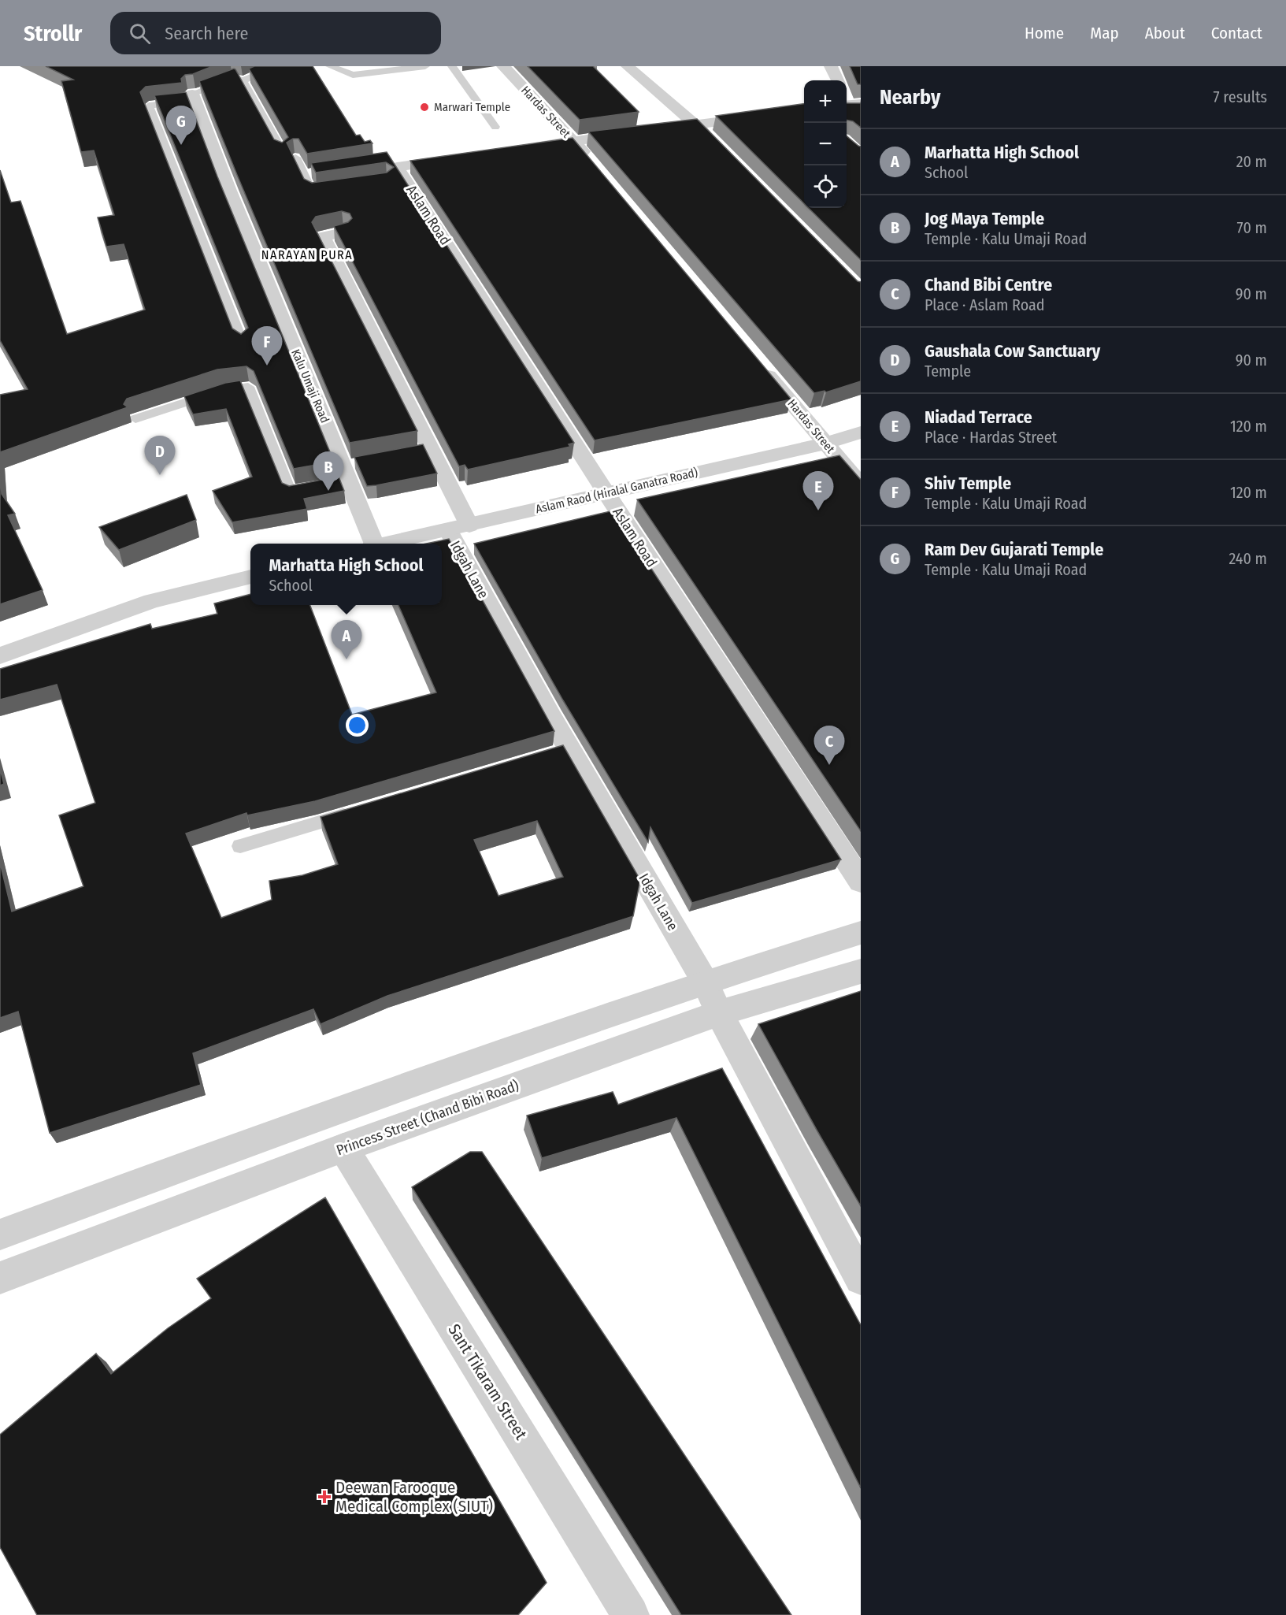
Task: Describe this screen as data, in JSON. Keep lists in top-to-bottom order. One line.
{"streets":{"street":["Hardas Street","Aslam Road","Kalu Umaji Road","Aslam Raod (Hiralal Ganatra Road)","Idgah Lane","Princess Street (Chand Bibi Road)","Sant Tikaram Street"]},"crossings":[["Hardas Street","Aslam Raod (Hiralal Ganatra Road)"],["Aslam Road","Aslam Raod (Hiralal Ganatra Road)"],["Aslam Raod (Hiralal Ganatra Road)","Idgah Lane"],["Idgah Lane","Princess Street (Chand Bibi Road)"],["Princess Street (Chand Bibi Road)","Sant Tikaram Street"]],"districts":["NARAYAN PURA"],"places":{"other":["Marwari Temple"],"health":["Deewan Farooque Medical Complex (SIUT)"]},"page":{"header":"Strollr","search":"Search here","nav":["Home","Map","About","Contact"],"heading":["Nearby","7 results"],"map_buttons":["+","−"],"pins":["G","F","D","B","E","A","C"],"list":[{"mark":"A","name":"Marhatta High School","note":"School","value":"20 m"},{"mark":"B","name":"Jog Maya Temple","note":"Temple · Kalu Umaji Road","value":"70 m"},{"mark":"C","name":"Chand Bibi Centre","note":"Place · Aslam Road","value":"90 m"},{"mark":"D","name":"Gaushala Cow Sanctuary","note":"Temple","value":"90 m"},{"mark":"E","name":"Niadad Terrace","note":"Place · Hardas Street","value":"120 m"},{"mark":"F","name":"Shiv Temple","note":"Temple · Kalu Umaji Road","value":"120 m"},{"mark":"G","name":"Ram Dev Gujarati Temple","note":"Temple · Kalu Umaji Road","value":"240 m"}],"popup":["Marhatta High School","School"]}}
